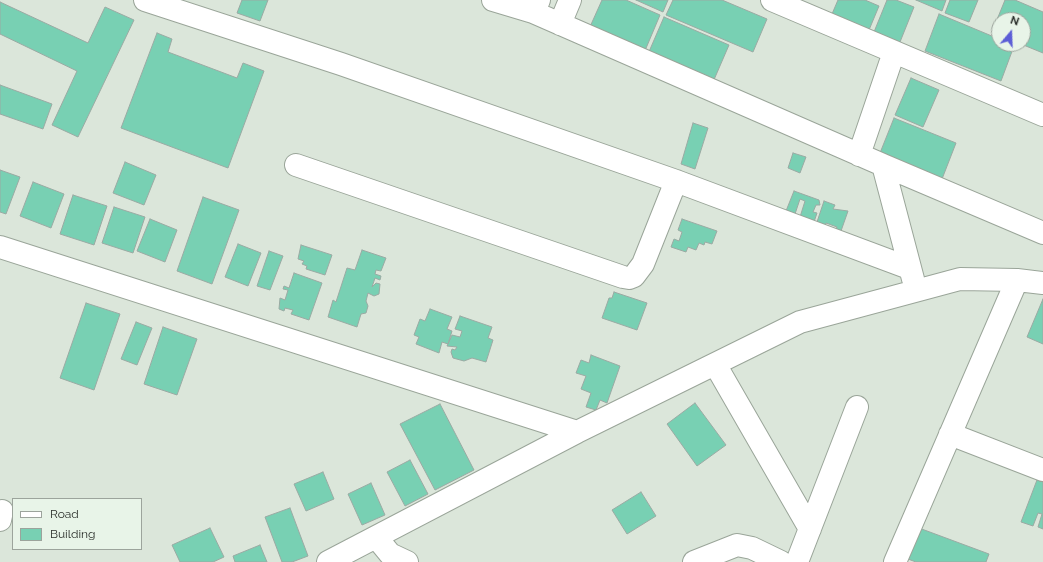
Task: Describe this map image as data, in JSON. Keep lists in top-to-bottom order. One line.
{"legend":["Road","Building"],"north":"top"}
